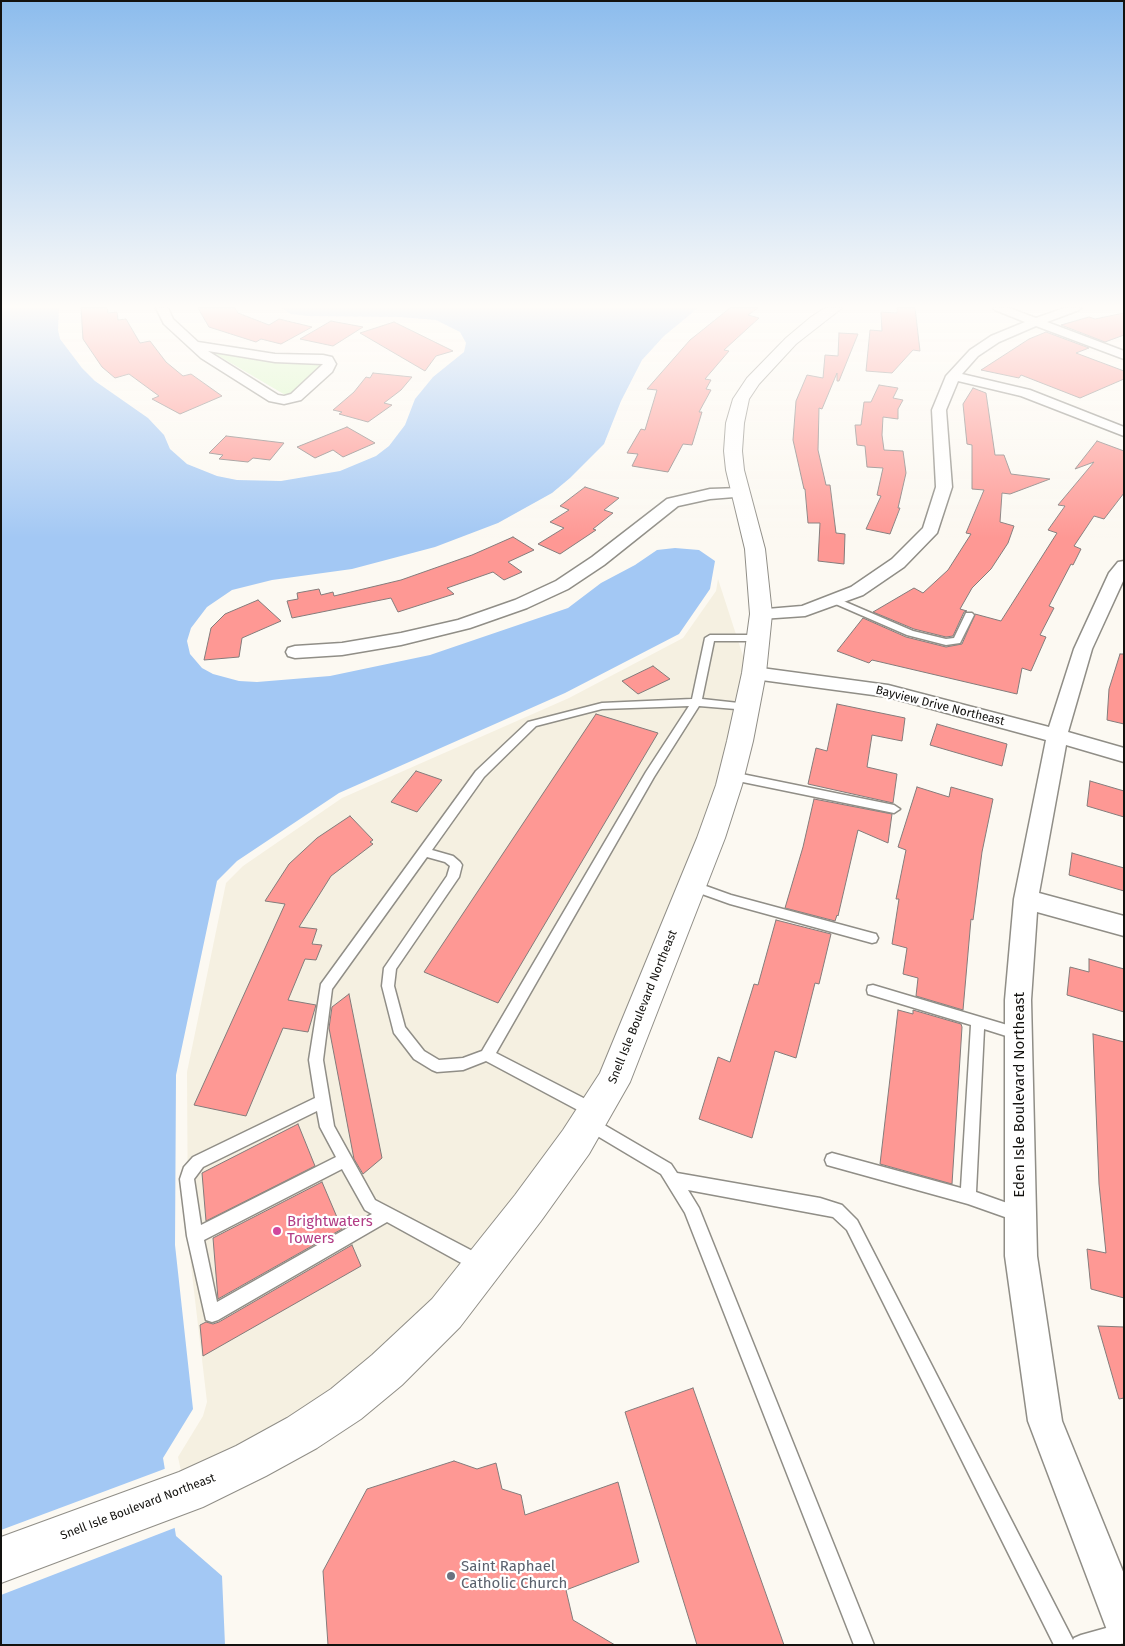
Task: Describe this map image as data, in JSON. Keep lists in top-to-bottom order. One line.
{"streets":{"street":["Bayview Drive Northeast","Snell Isle Boulevard Northeast","Eden Isle Boulevard Northeast"]},"crossings":[["Bayview Drive Northeast","Snell Isle Boulevard Northeast"],["Bayview Drive Northeast","Eden Isle Boulevard Northeast"]],"places":["Brightwaters Towers","Saint Raphael Catholic Church"]}
